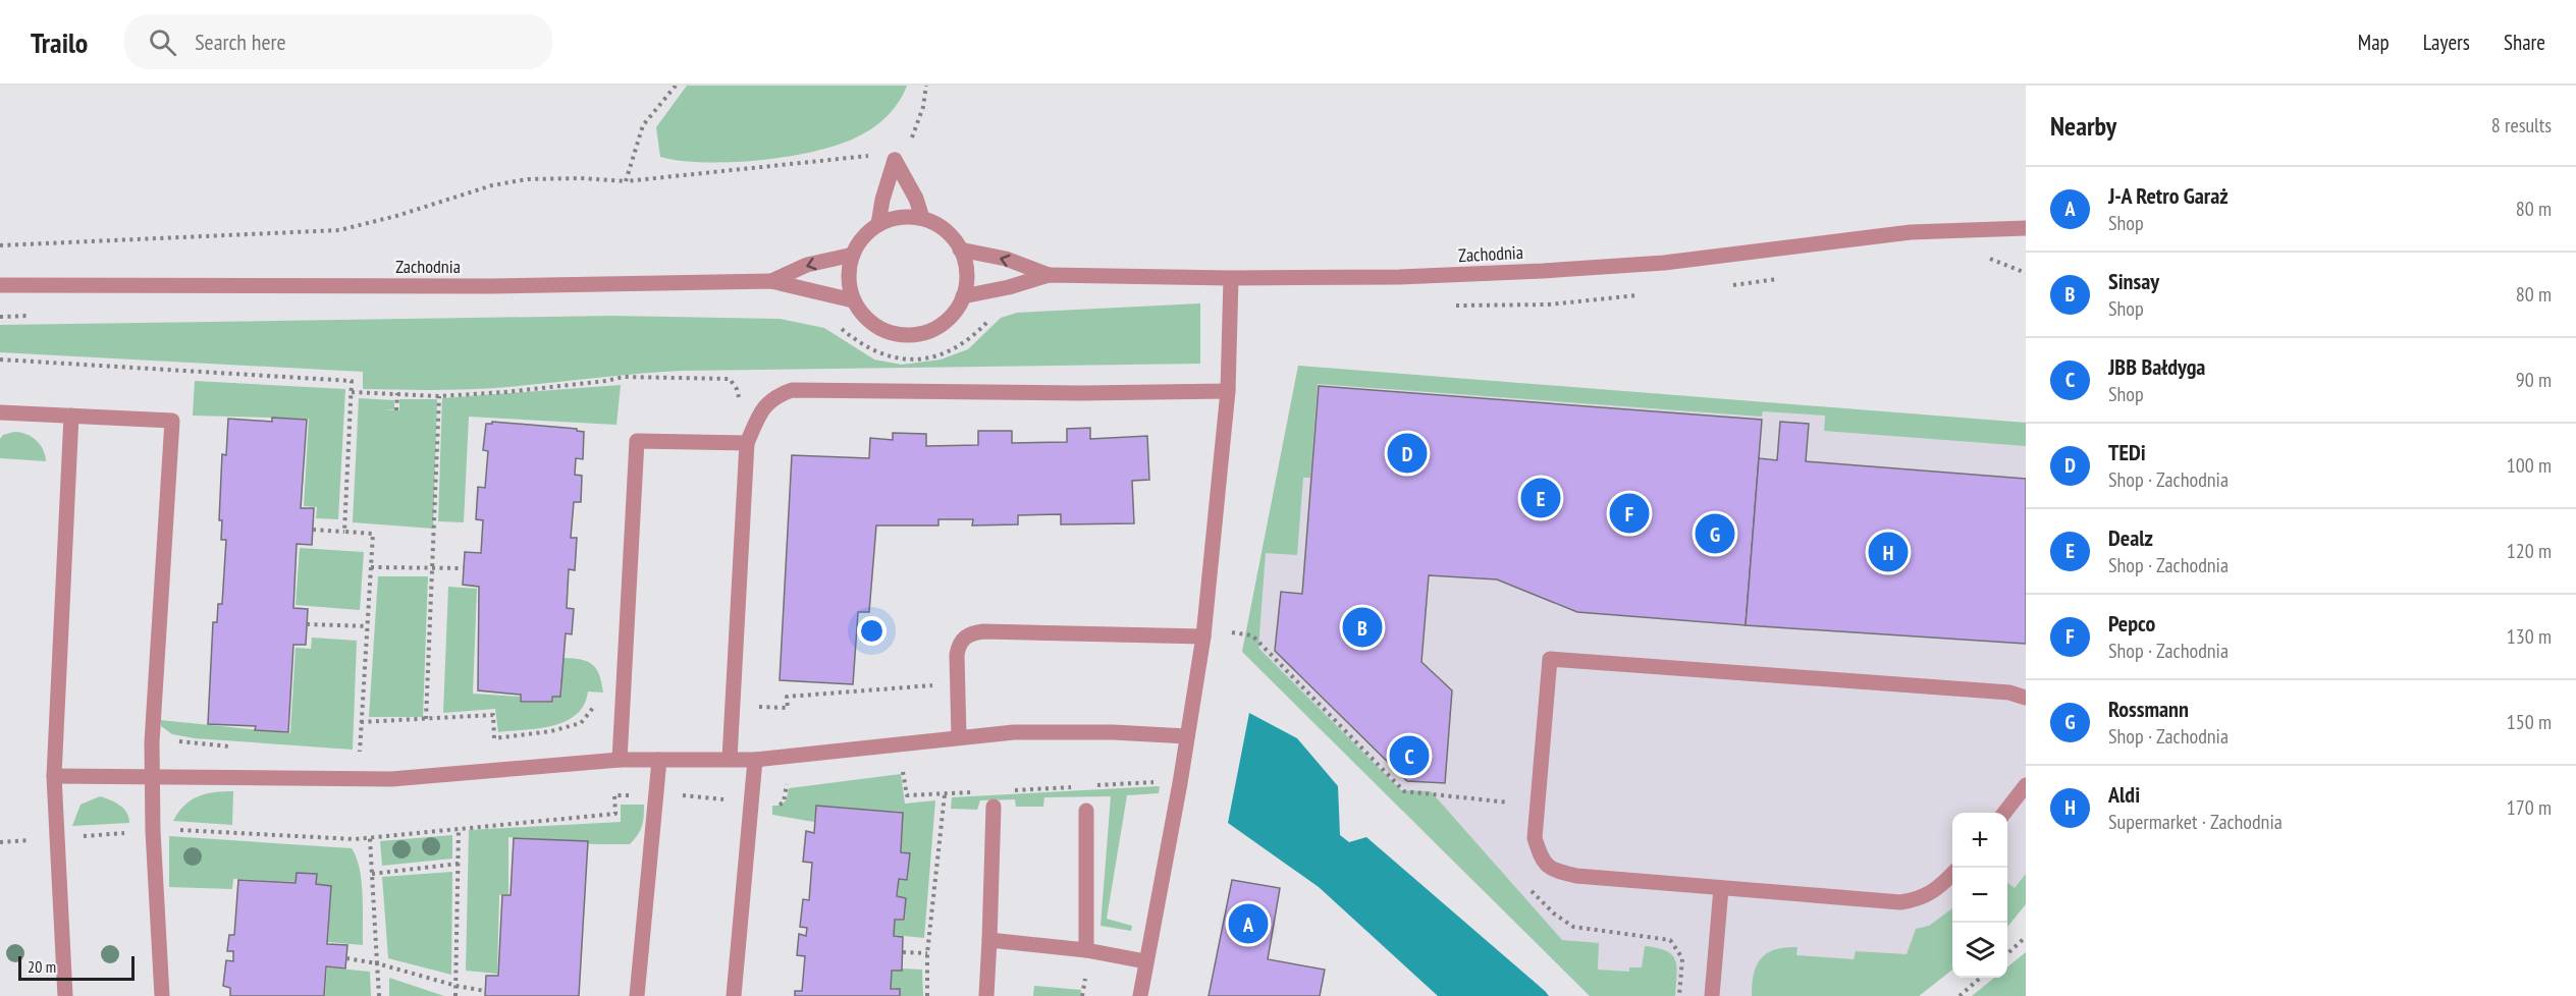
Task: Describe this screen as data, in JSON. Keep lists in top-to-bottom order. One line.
{"streets":{"street":["Zachodnia"]},"scale_bar":"20 m","page":{"header":"Trailo","search":"Search here","nav":["Map","Layers","Share"],"heading":["Nearby","8 results"],"list":[{"mark":"A","name":"J-A Retro Garaż","note":"Shop","value":"80 m"},{"mark":"B","name":"Sinsay","note":"Shop","value":"80 m"},{"mark":"C","name":"JBB Bałdyga","note":"Shop","value":"90 m"},{"mark":"D","name":"TEDi","note":"Shop · Zachodnia","value":"100 m"},{"mark":"E","name":"Dealz","note":"Shop · Zachodnia","value":"120 m"},{"mark":"F","name":"Pepco","note":"Shop · Zachodnia","value":"130 m"},{"mark":"G","name":"Rossmann","note":"Shop · Zachodnia","value":"150 m"},{"mark":"H","name":"Aldi","note":"Supermarket · Zachodnia","value":"170 m"}],"pins":["D","E","F","G","H","B","C","A"],"map_buttons":["+","−"],"scale":"20 m"}}
